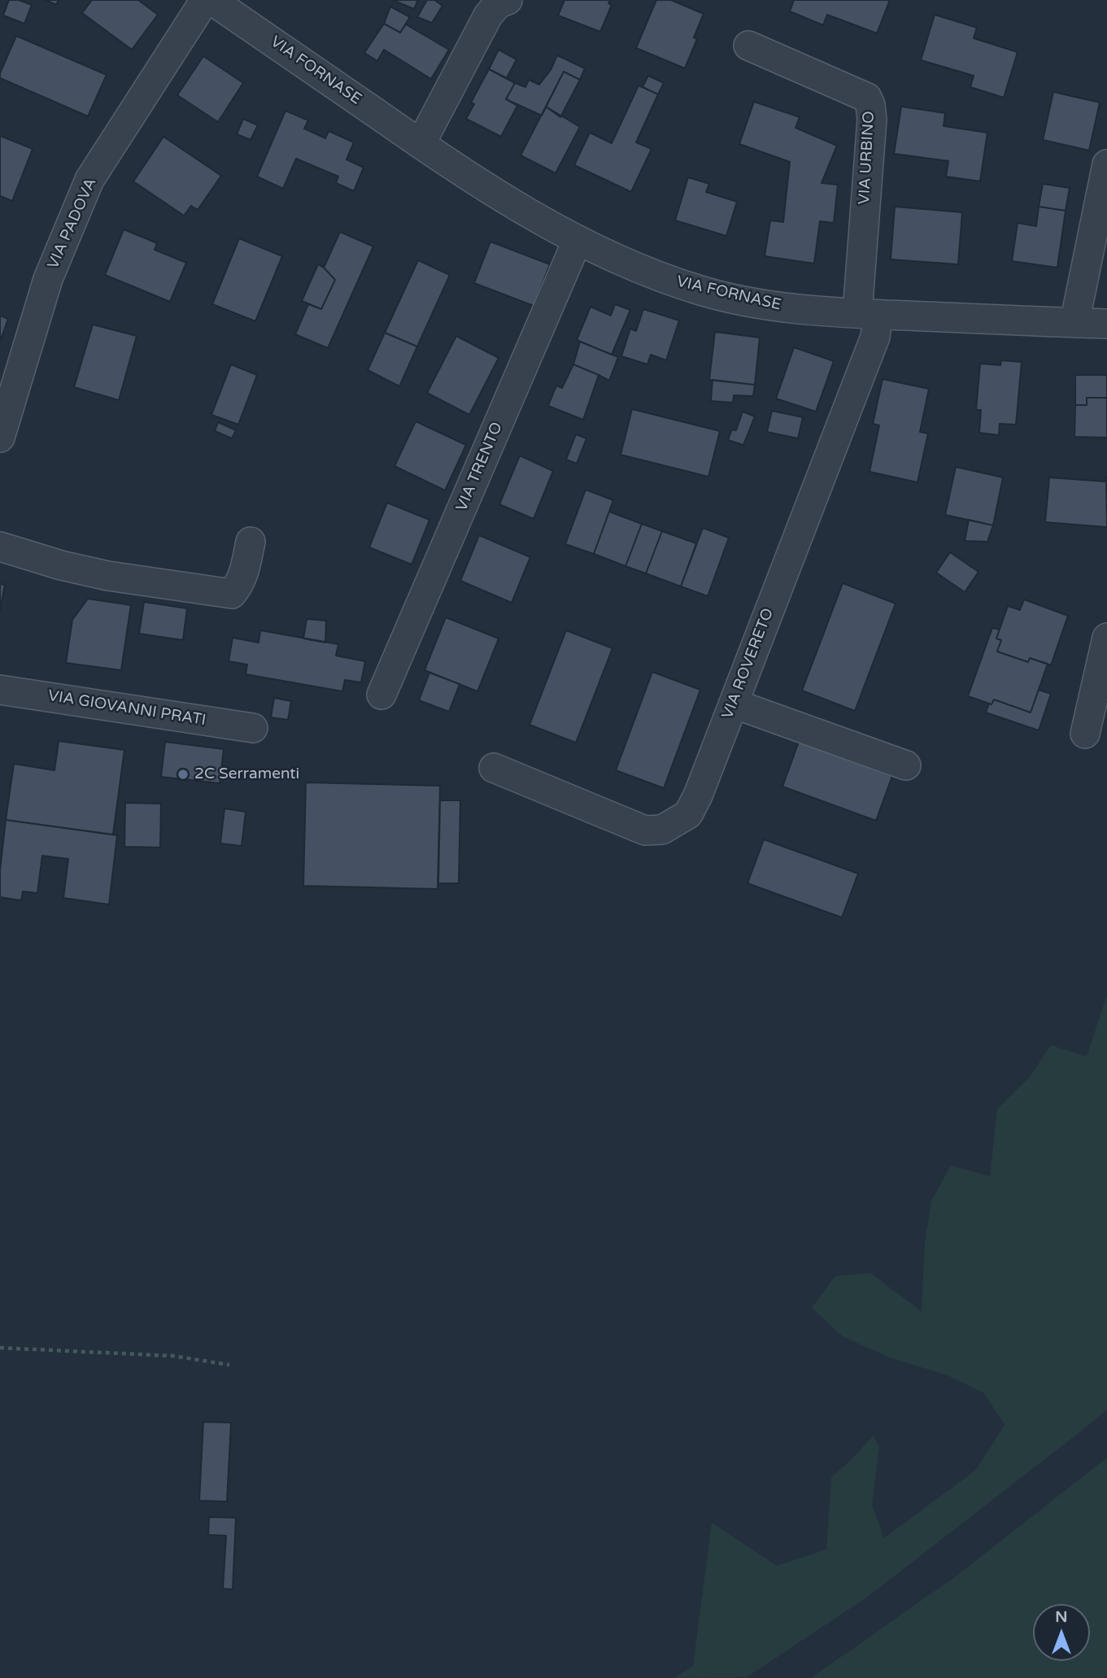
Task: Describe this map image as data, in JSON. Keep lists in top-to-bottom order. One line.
{"streets":{"street":["VIA FORNASE","VIA URBINO","VIA PADOVA","VIA TRENTO","VIA ROVERETO","VIA GIOVANNI PRATI"]},"crossings":[["VIA FORNASE","VIA URBINO"],["VIA FORNASE","VIA TRENTO"],["VIA FORNASE","VIA ROVERETO"],["VIA URBINO","VIA ROVERETO"]],"places":["2C Serramenti"],"north":"top"}
